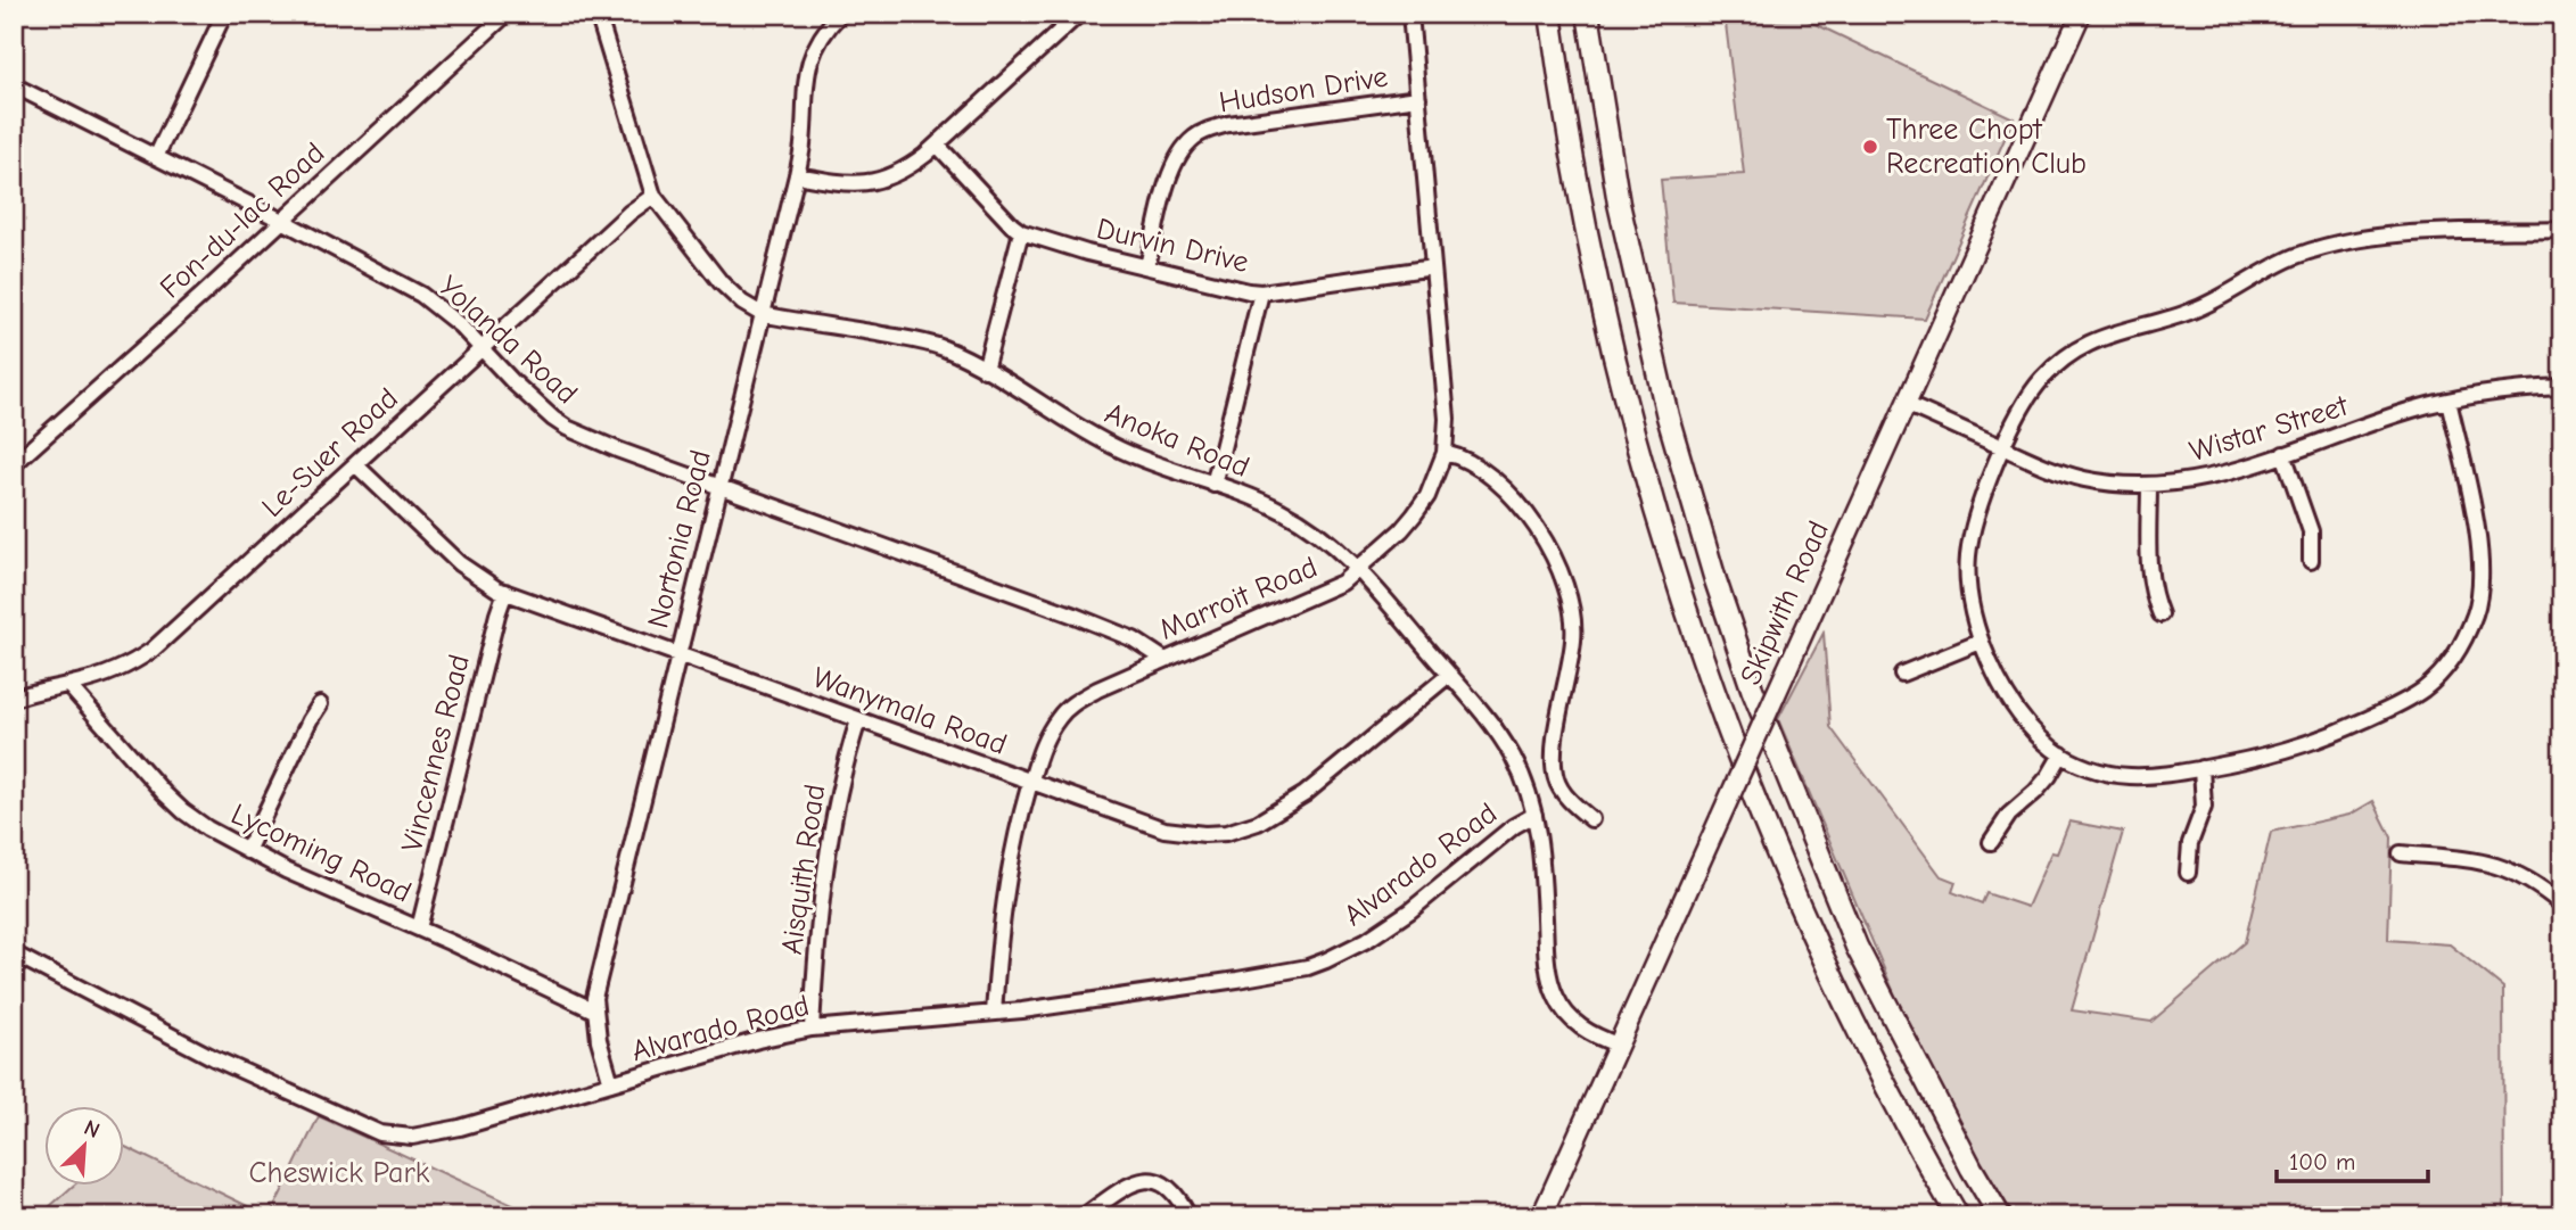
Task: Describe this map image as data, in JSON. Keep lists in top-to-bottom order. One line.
{"streets":{"main road":["Skipwith Road"],"street":["Hudson Drive","Fon-du-lac Road","Durvin Drive","Yolanda Road","Wistar Street","Anoka Road","Le-Suer Road","Nortonia Road","Marroit Road","Wanymala Road","Vincennes Road","Lycoming Road","Alvarado Road","Aisquith Road"]},"crossings":[["Hudson Drive","Durvin Drive"],["Hudson Drive","Marroit Road"],["Fon-du-lac Road","Yolanda Road"],["Durvin Drive","Marroit Road"],["Yolanda Road","Le-Suer Road"],["Yolanda Road","Nortonia Road"],["Yolanda Road","Marroit Road"],["Wistar Street","Skipwith Road"],["Anoka Road","Le-Suer Road"],["Anoka Road","Nortonia Road"],["Anoka Road","Marroit Road"],["Anoka Road","Skipwith Road"],["Anoka Road","Wanymala Road"],["Anoka Road","Alvarado Road"],["Le-Suer Road","Wanymala Road"],["Le-Suer Road","Lycoming Road"],["Nortonia Road","Wanymala Road"],["Nortonia Road","Lycoming Road"],["Nortonia Road","Alvarado Road"],["Marroit Road","Wanymala Road"],["Marroit Road","Alvarado Road"],["Wanymala Road","Vincennes Road"],["Wanymala Road","Aisquith Road"],["Vincennes Road","Lycoming Road"],["Alvarado Road","Aisquith Road"]],"parks":["Cheswick Park"],"places":["Three Chopt Recreation Club"],"scale_bar":"100 m","north":"top right"}
